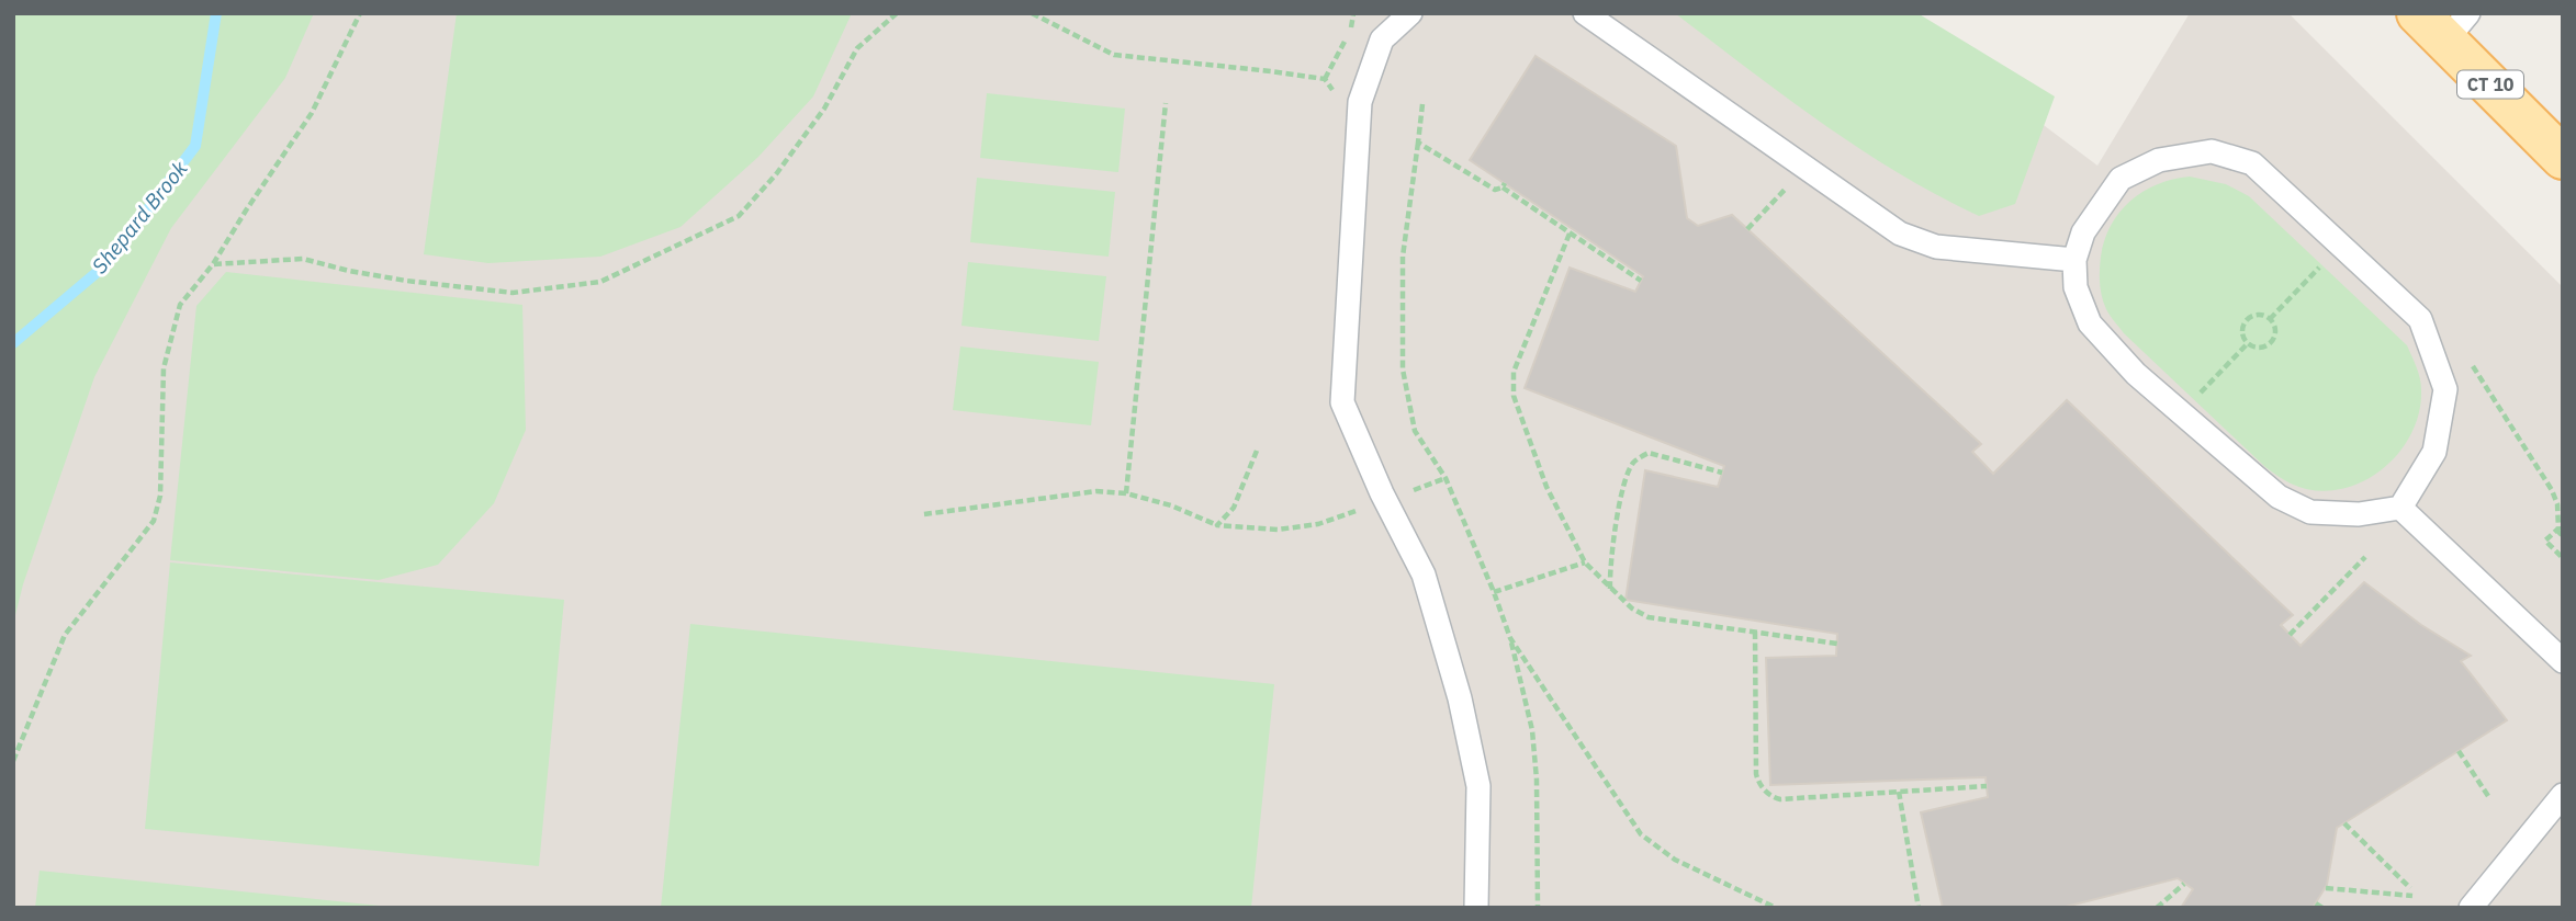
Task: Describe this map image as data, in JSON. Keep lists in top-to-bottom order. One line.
{"streets":{"main road":["CT 10"]},"water":["Shepard Brook"]}
